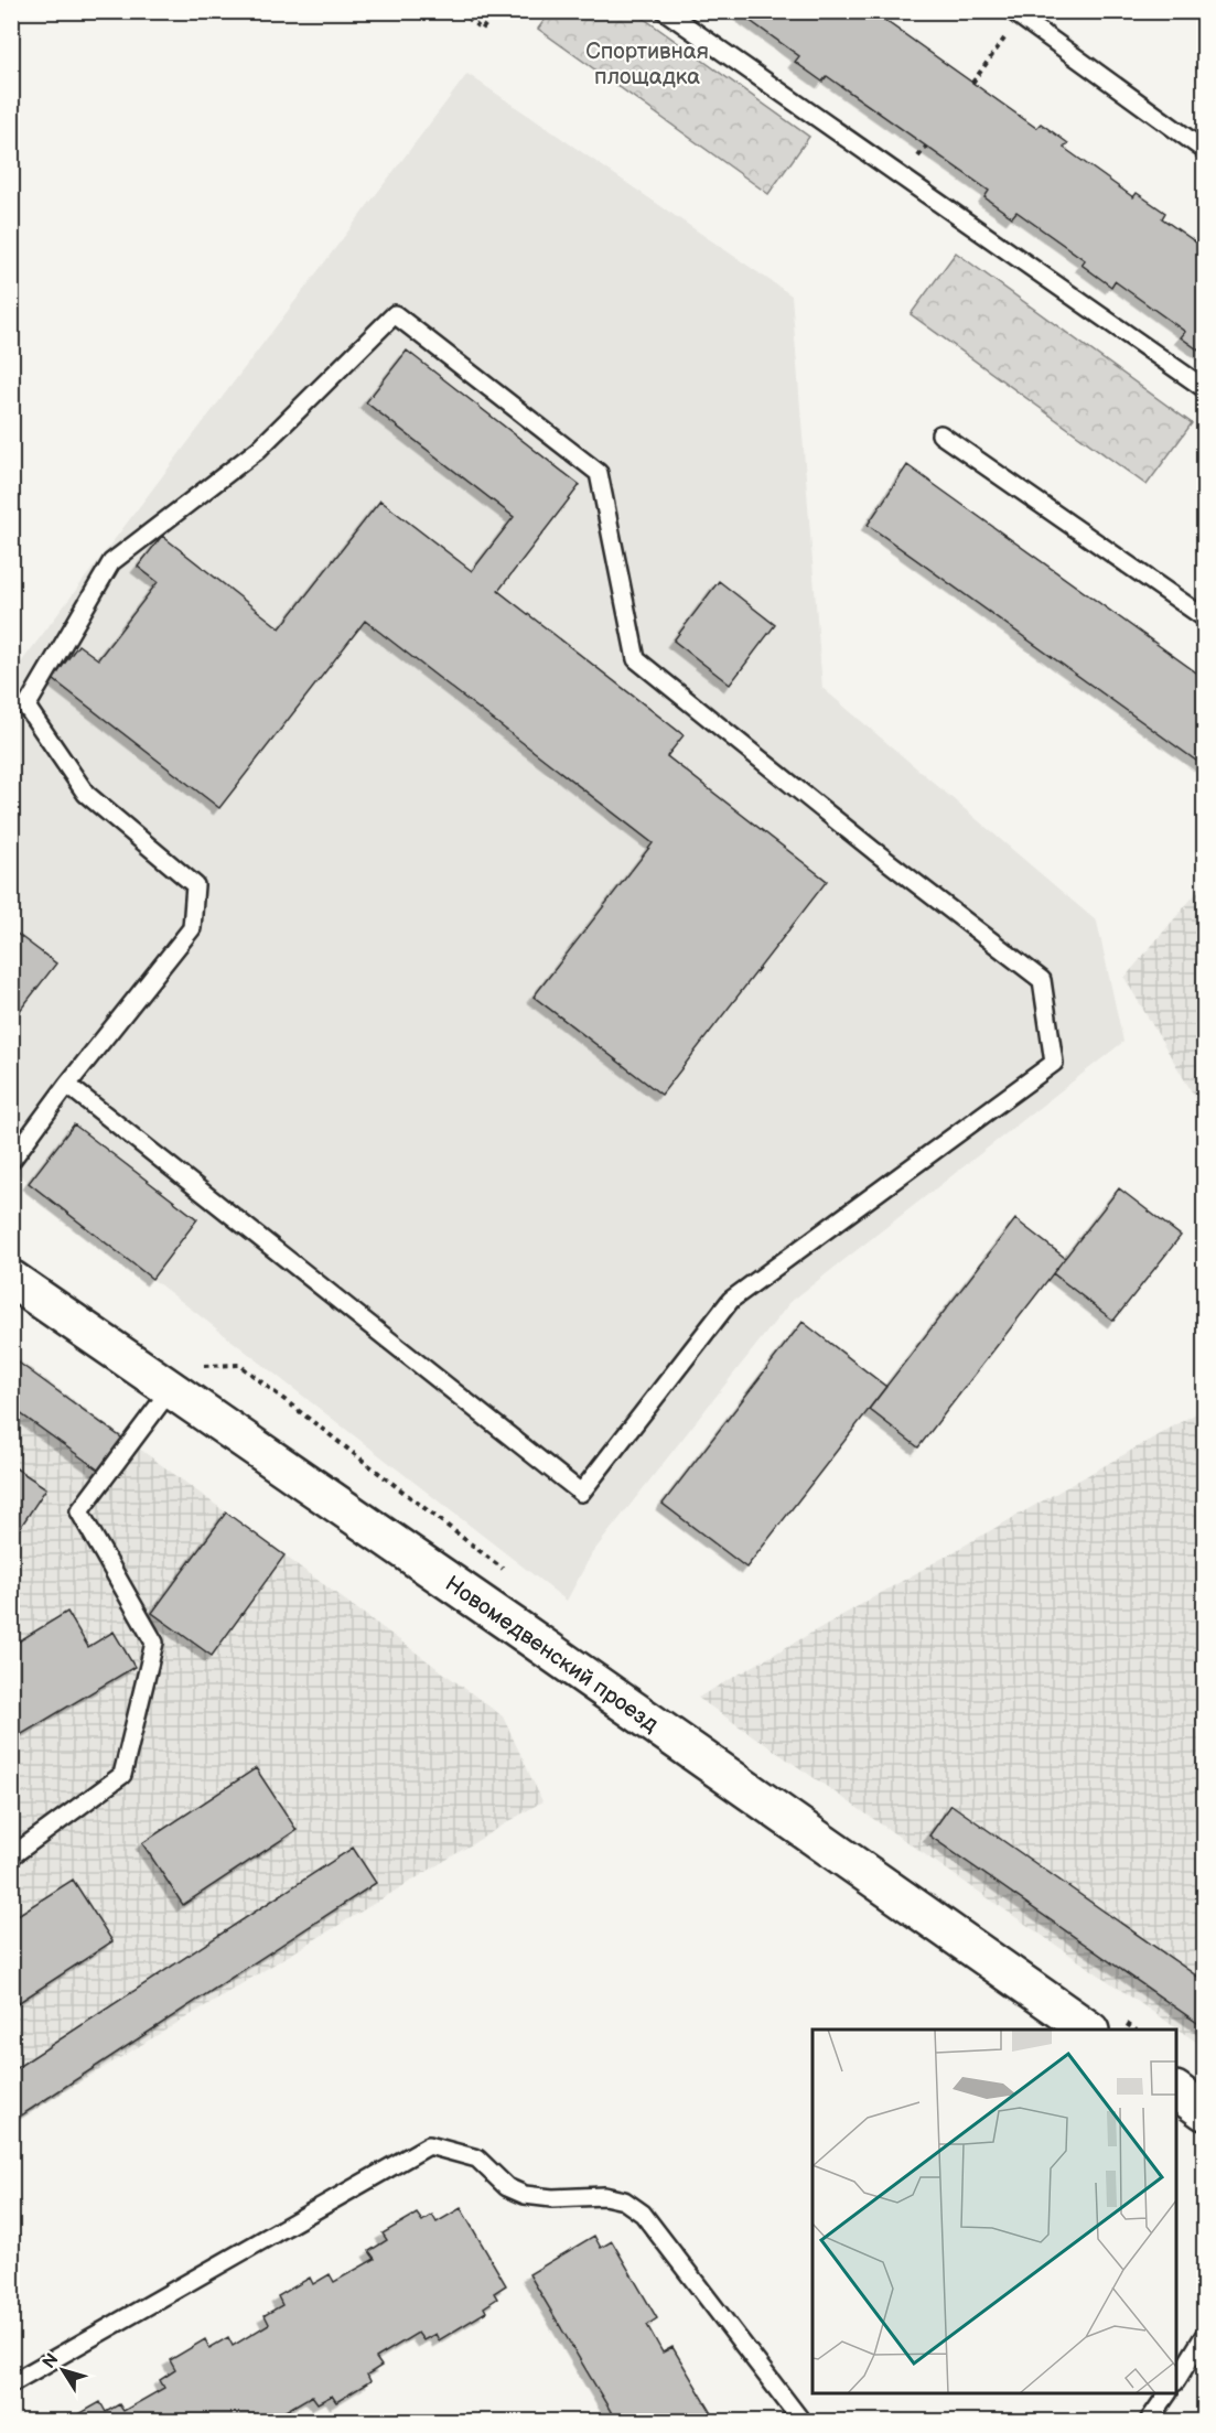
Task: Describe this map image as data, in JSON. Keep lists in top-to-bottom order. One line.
{"streets":{"street":["Новомедвенский проезд"]},"parks":["Спортивная площадка"],"north":"top left"}
